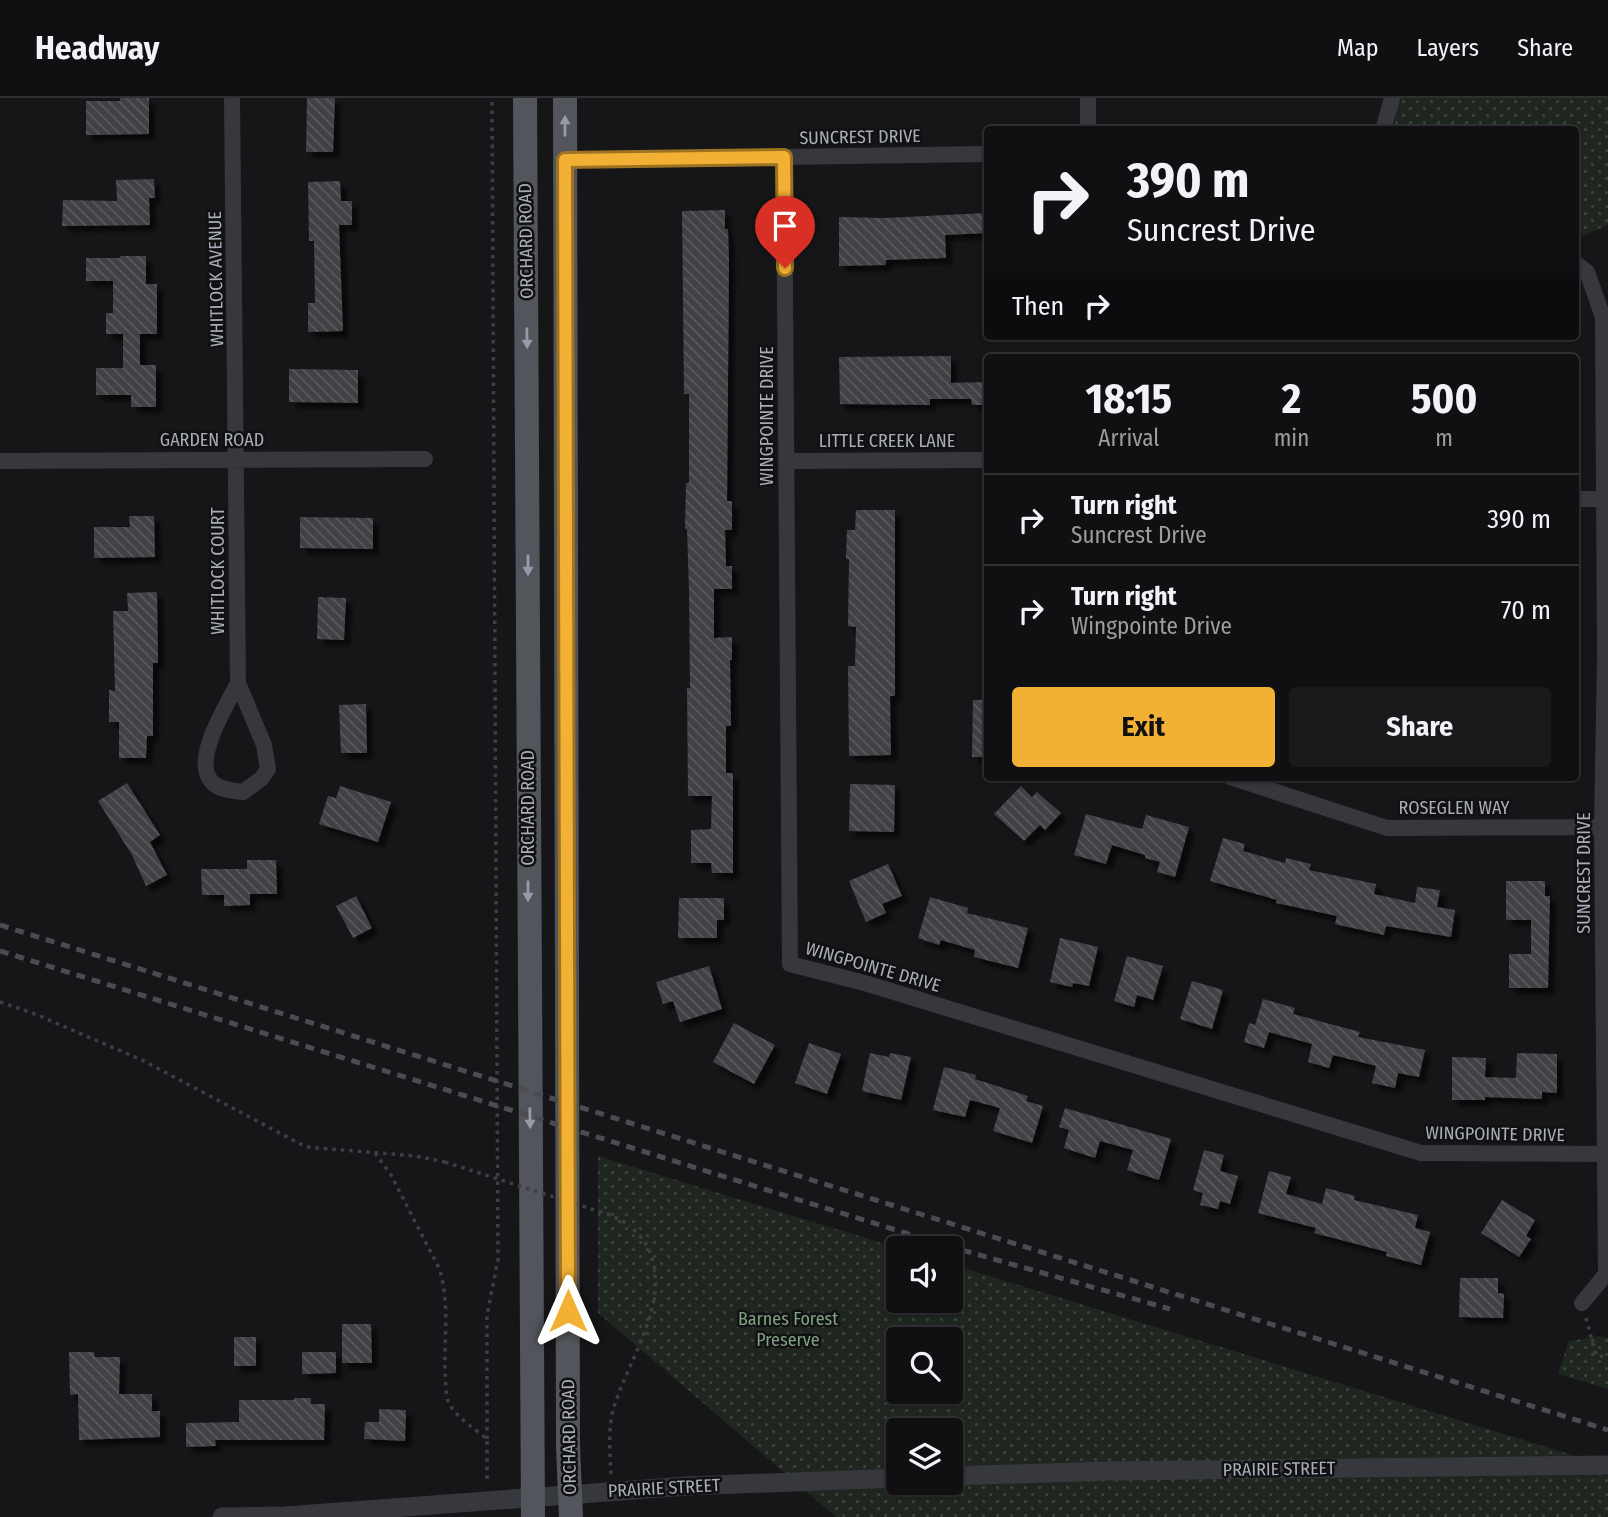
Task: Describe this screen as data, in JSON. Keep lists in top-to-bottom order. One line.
{"streets":{"main road":["ORCHARD ROAD"],"street":["SUNCREST DRIVE","WHITLOCK AVENUE","WINGPOINTE DRIVE","GARDEN ROAD","LITTLE CREEK LANE","WHITLOCK COURT","ROSEGLEN WAY","PRAIRIE STREET"]},"crossings":[["SUNCREST DRIVE","ORCHARD ROAD"],["SUNCREST DRIVE","WINGPOINTE DRIVE"],["SUNCREST DRIVE","ROSEGLEN WAY"],["ORCHARD ROAD","PRAIRIE STREET"],["WHITLOCK AVENUE","GARDEN ROAD"],["WHITLOCK AVENUE","WHITLOCK COURT"],["WINGPOINTE DRIVE","LITTLE CREEK LANE"],["GARDEN ROAD","WHITLOCK COURT"]],"parks":["Barnes Forest Preserve"],"page":{"header":"Headway","nav":["Map","Layers","Share"],"turn":["390 m","Suncrest Drive"],"then":"Then","eta":["18:15","Arrival","2","min","500","m"],"list":[{"name":"Turn right","note":"Suncrest Drive","value":"390 m"},{"name":"Turn right","note":"Wingpointe Drive","value":"70 m"}],"buttons":["Exit","Share"]}}
